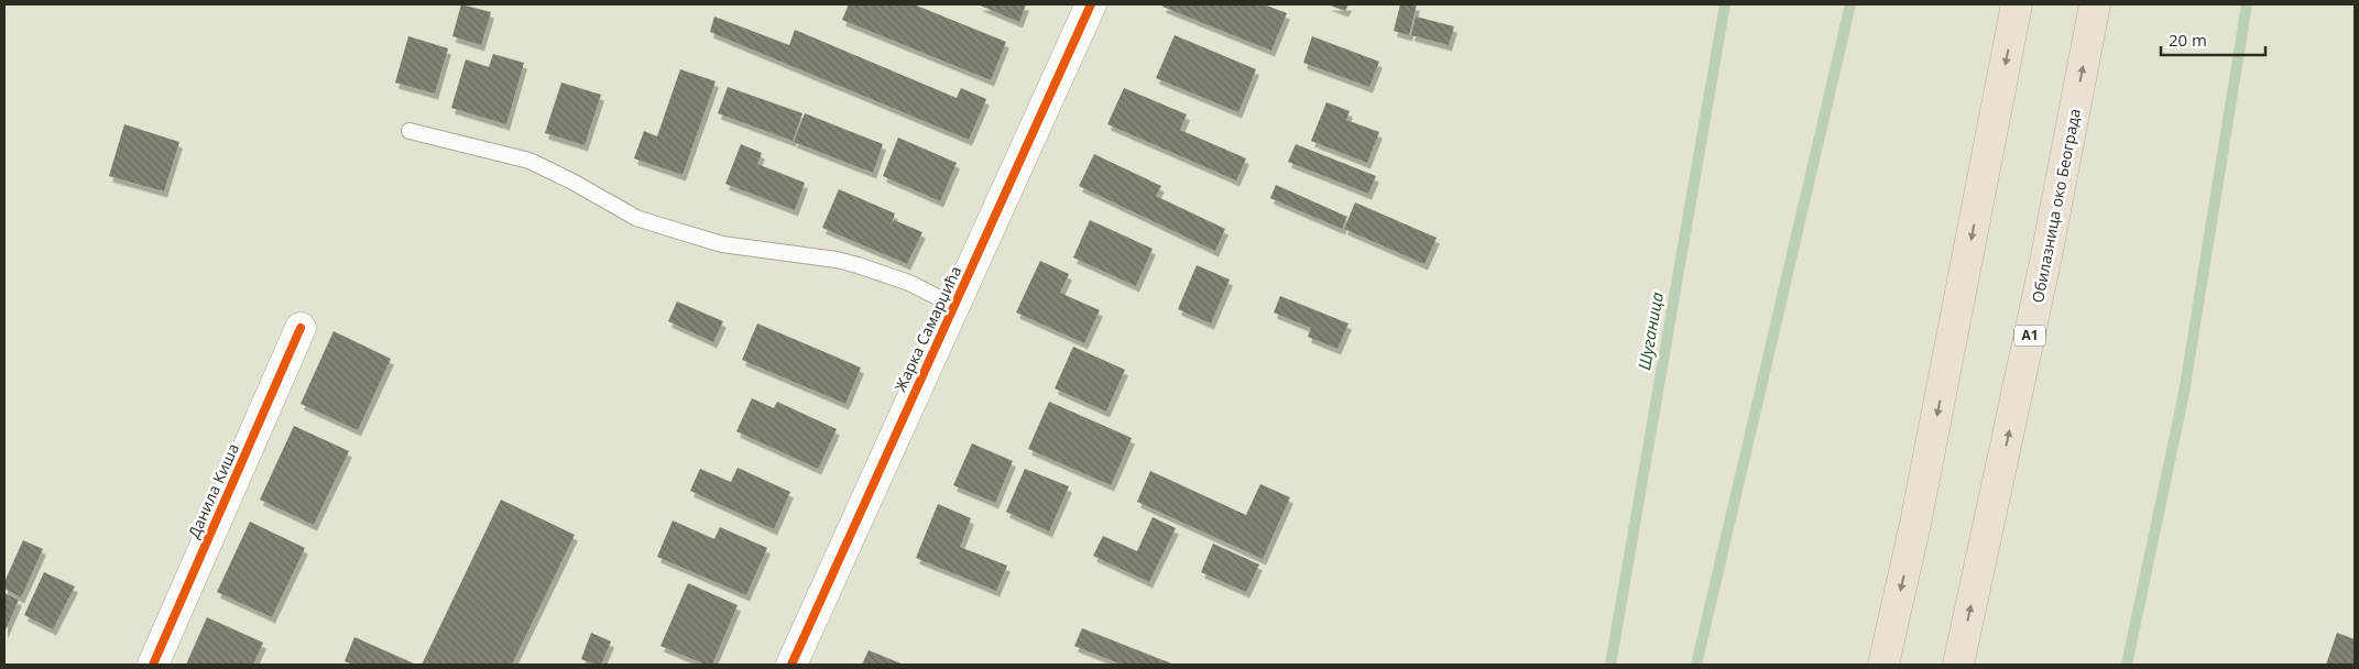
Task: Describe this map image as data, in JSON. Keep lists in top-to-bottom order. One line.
{"streets":{"highway":["Обилазница око Београда","A1"],"street":["Жарка Самарџића","Данила Киша"]},"water":["Шуганица"],"scale_bar":"20 m"}
